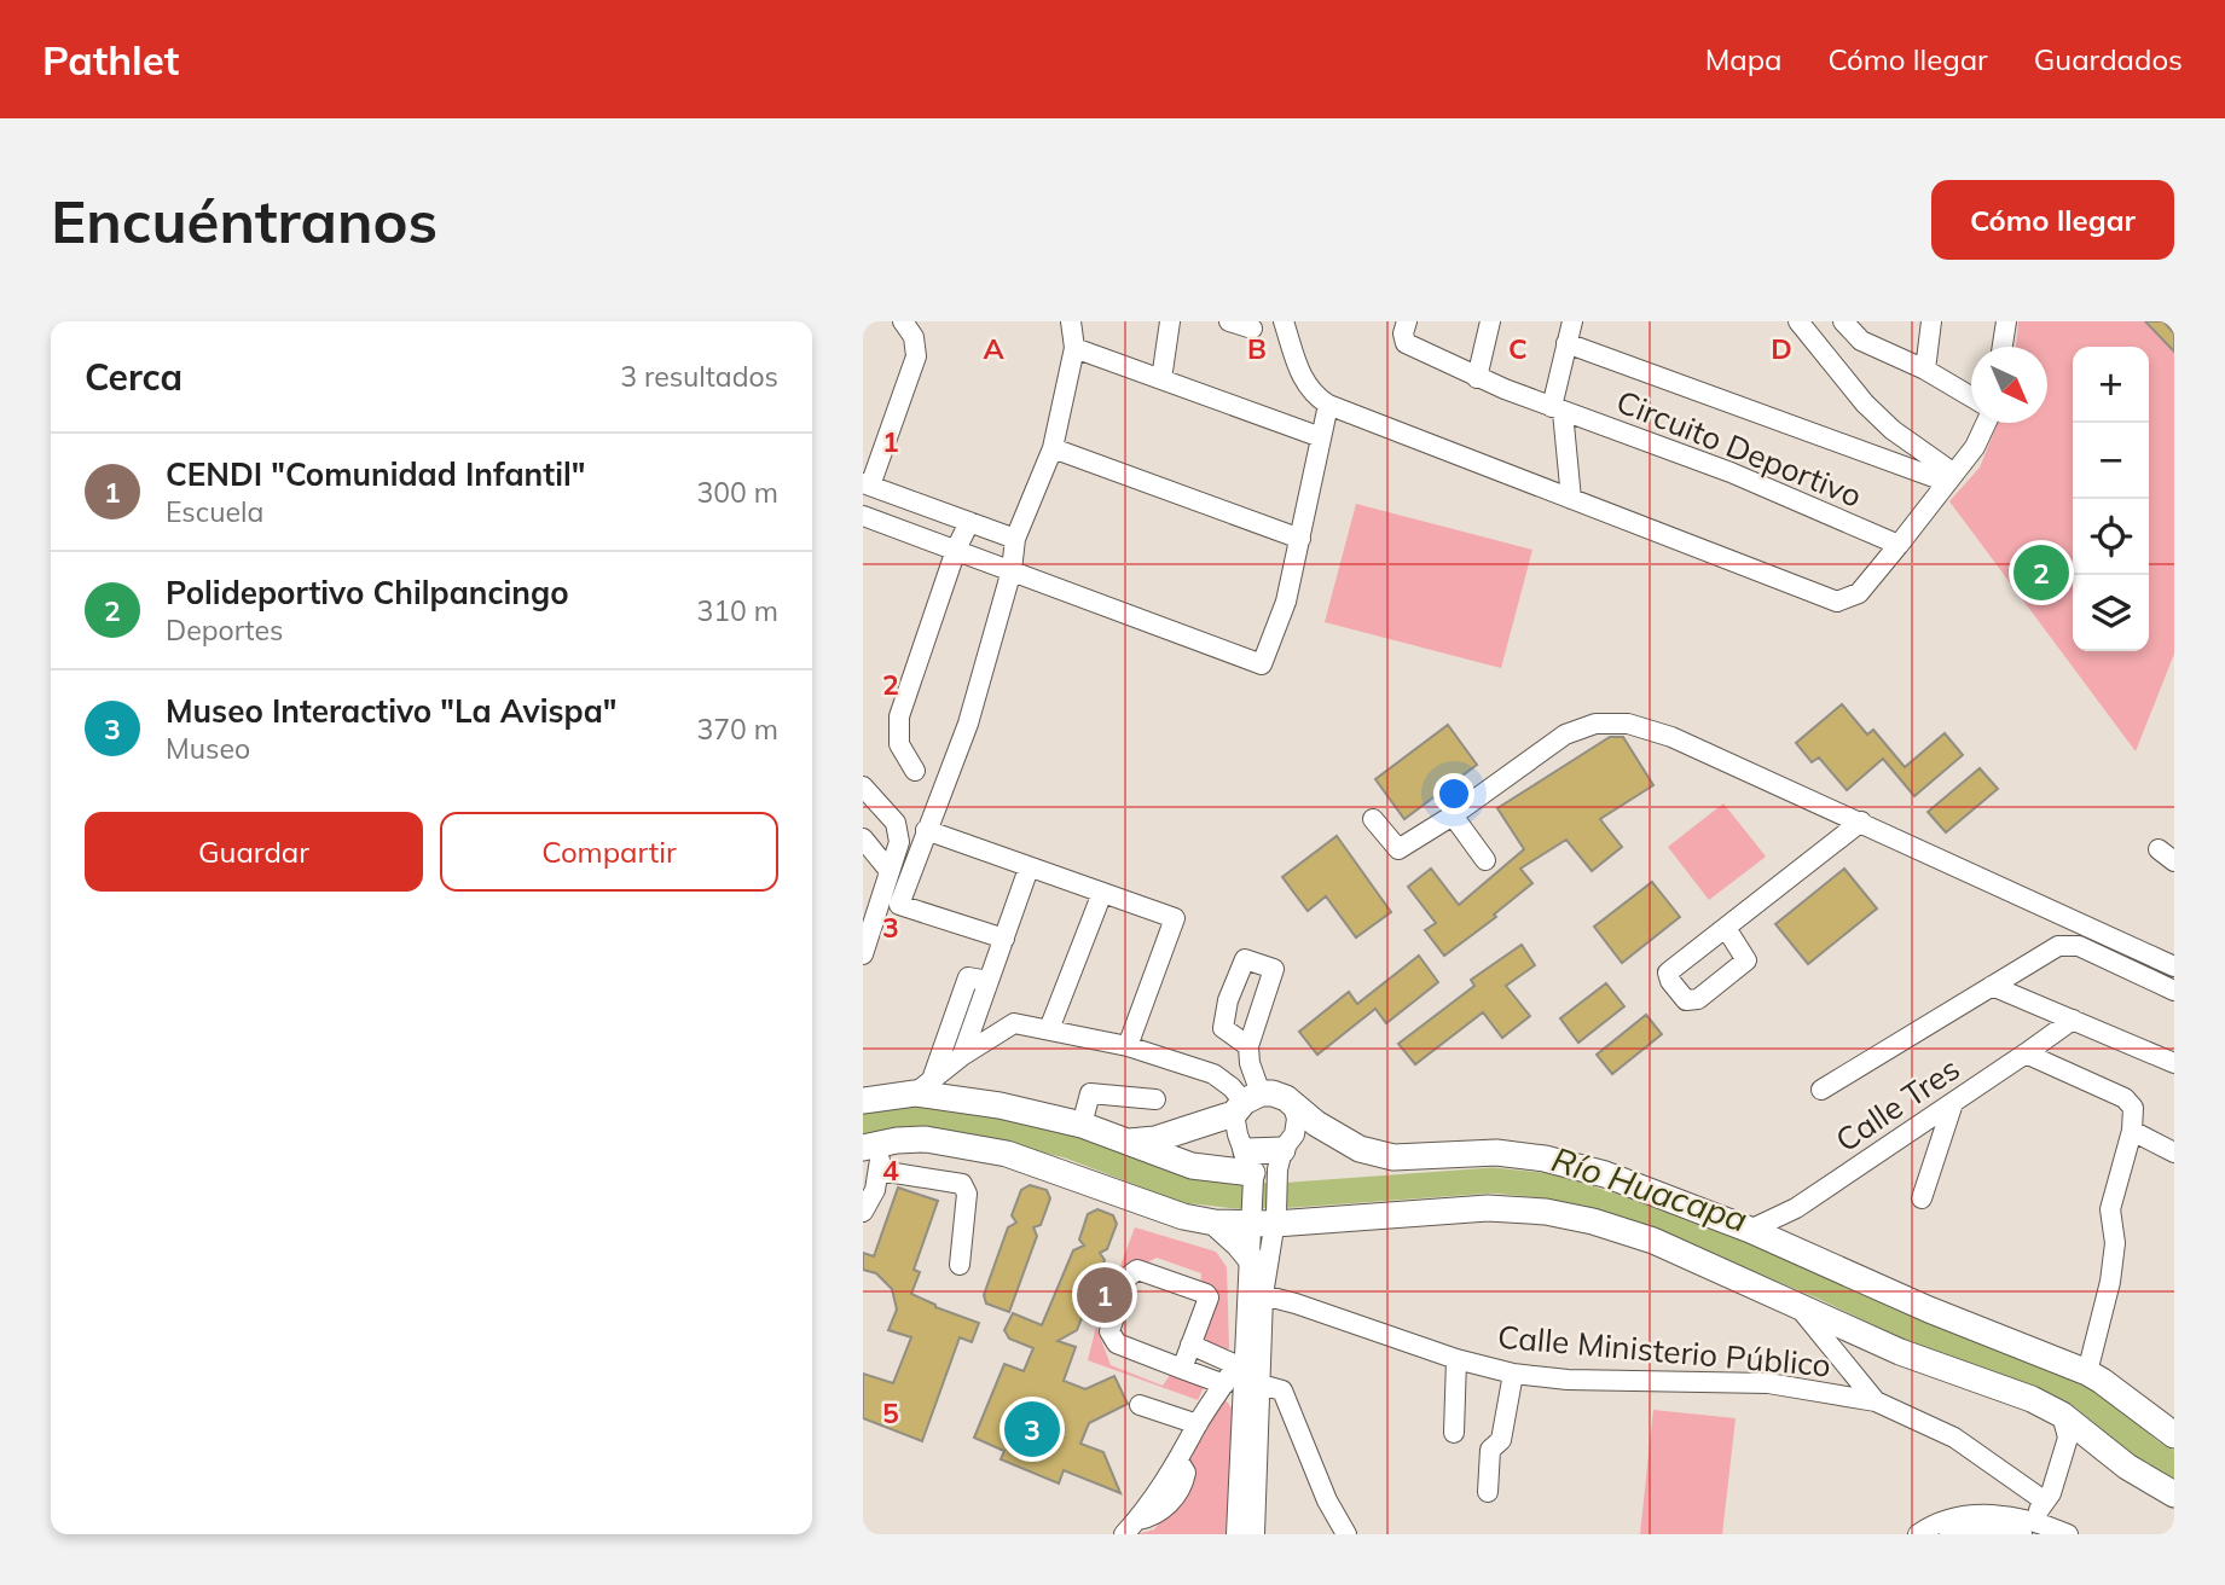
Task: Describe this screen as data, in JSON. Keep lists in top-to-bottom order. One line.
{"streets":{"street":["Circuito Deportivo","Calle Tres","Calle Ministerio Público"]},"water":["Río Huacapa"],"north":"bottom right","page":{"header":"Pathlet","nav":["Mapa","Cómo llegar","Guardados"],"buttons":["Cómo llegar",["Guardar","Compartir"]],"title":"Encuéntranos","heading":["Cerca","3 resultados"],"map_buttons":["+","−"],"list":[{"mark":"1","name":"CENDI \"Comunidad Infantil\"","note":"Escuela","value":"300 m"},{"mark":"2","name":"Polideportivo Chilpancingo","note":"Deportes","value":"310 m"},{"mark":"3","name":"Museo Interactivo \"La Avispa\"","note":"Museo","value":"370 m"}],"pins":["2","1","3"]},"grid":{"columns":["A","B","C","D"],"rows":["1","2","3","4","5"]}}
